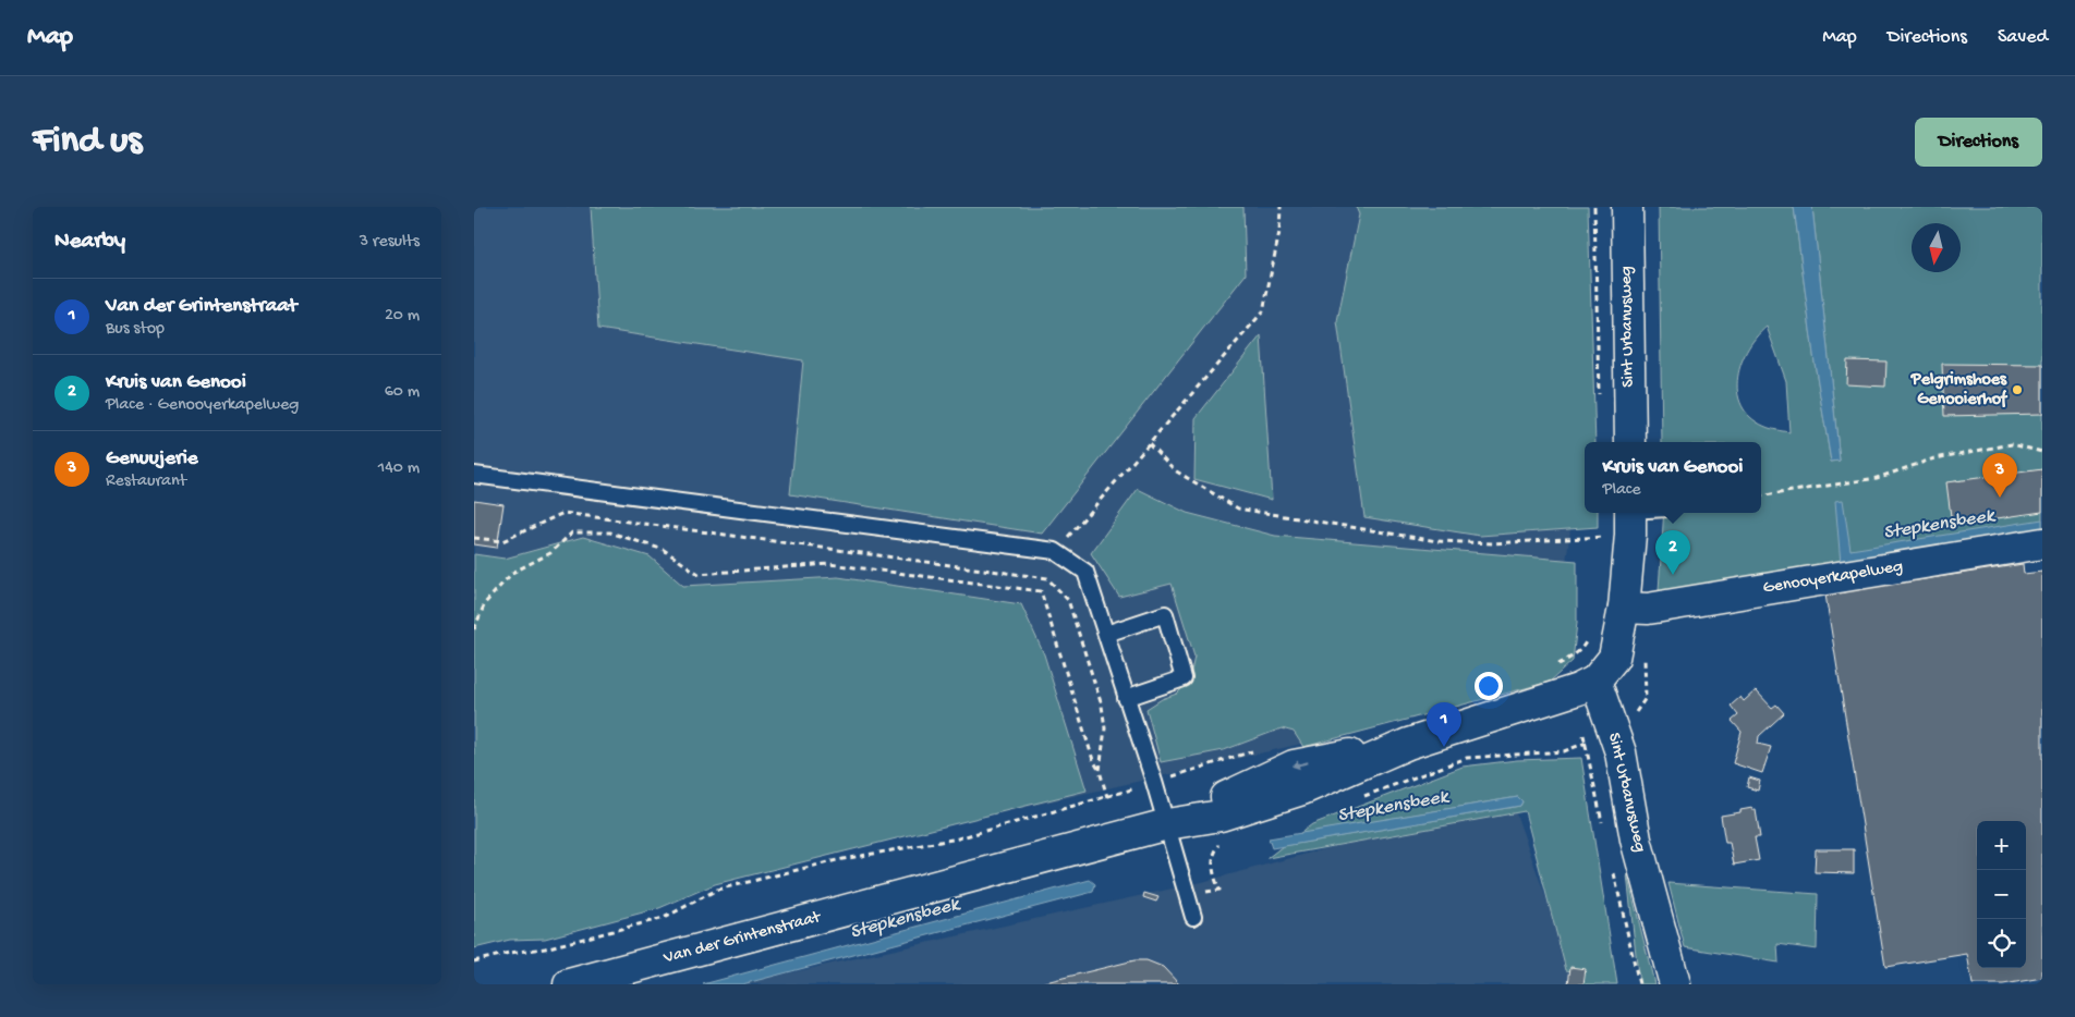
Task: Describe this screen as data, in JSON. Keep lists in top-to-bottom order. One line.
{"streets":{"street":["Sint Urbanusweg","Genooyerkapelweg","Van der Grintenstraat"]},"crossings":[["Sint Urbanusweg","Van der Grintenstraat"]],"water":["Stepkensbeek"],"places":["Pelgrimshoes Genooierhof"],"north":"bottom","page":{"header":"Map","nav":["Map","Directions","Saved"],"buttons":"Directions","title":"Find us","heading":["Nearby","3 results"],"list":[{"mark":"1","name":"Van der Grintenstraat","note":"Bus stop","value":"20 m"},{"mark":"2","name":"Kruis van Genooi","note":"Place · Genooyerkapelweg","value":"60 m"},{"mark":"3","name":"Genuujerie","note":"Restaurant","value":"140 m"}],"popup":["Kruis van Genooi","Place"],"pins":["3","2","1"],"map_buttons":["+","−"]}}
